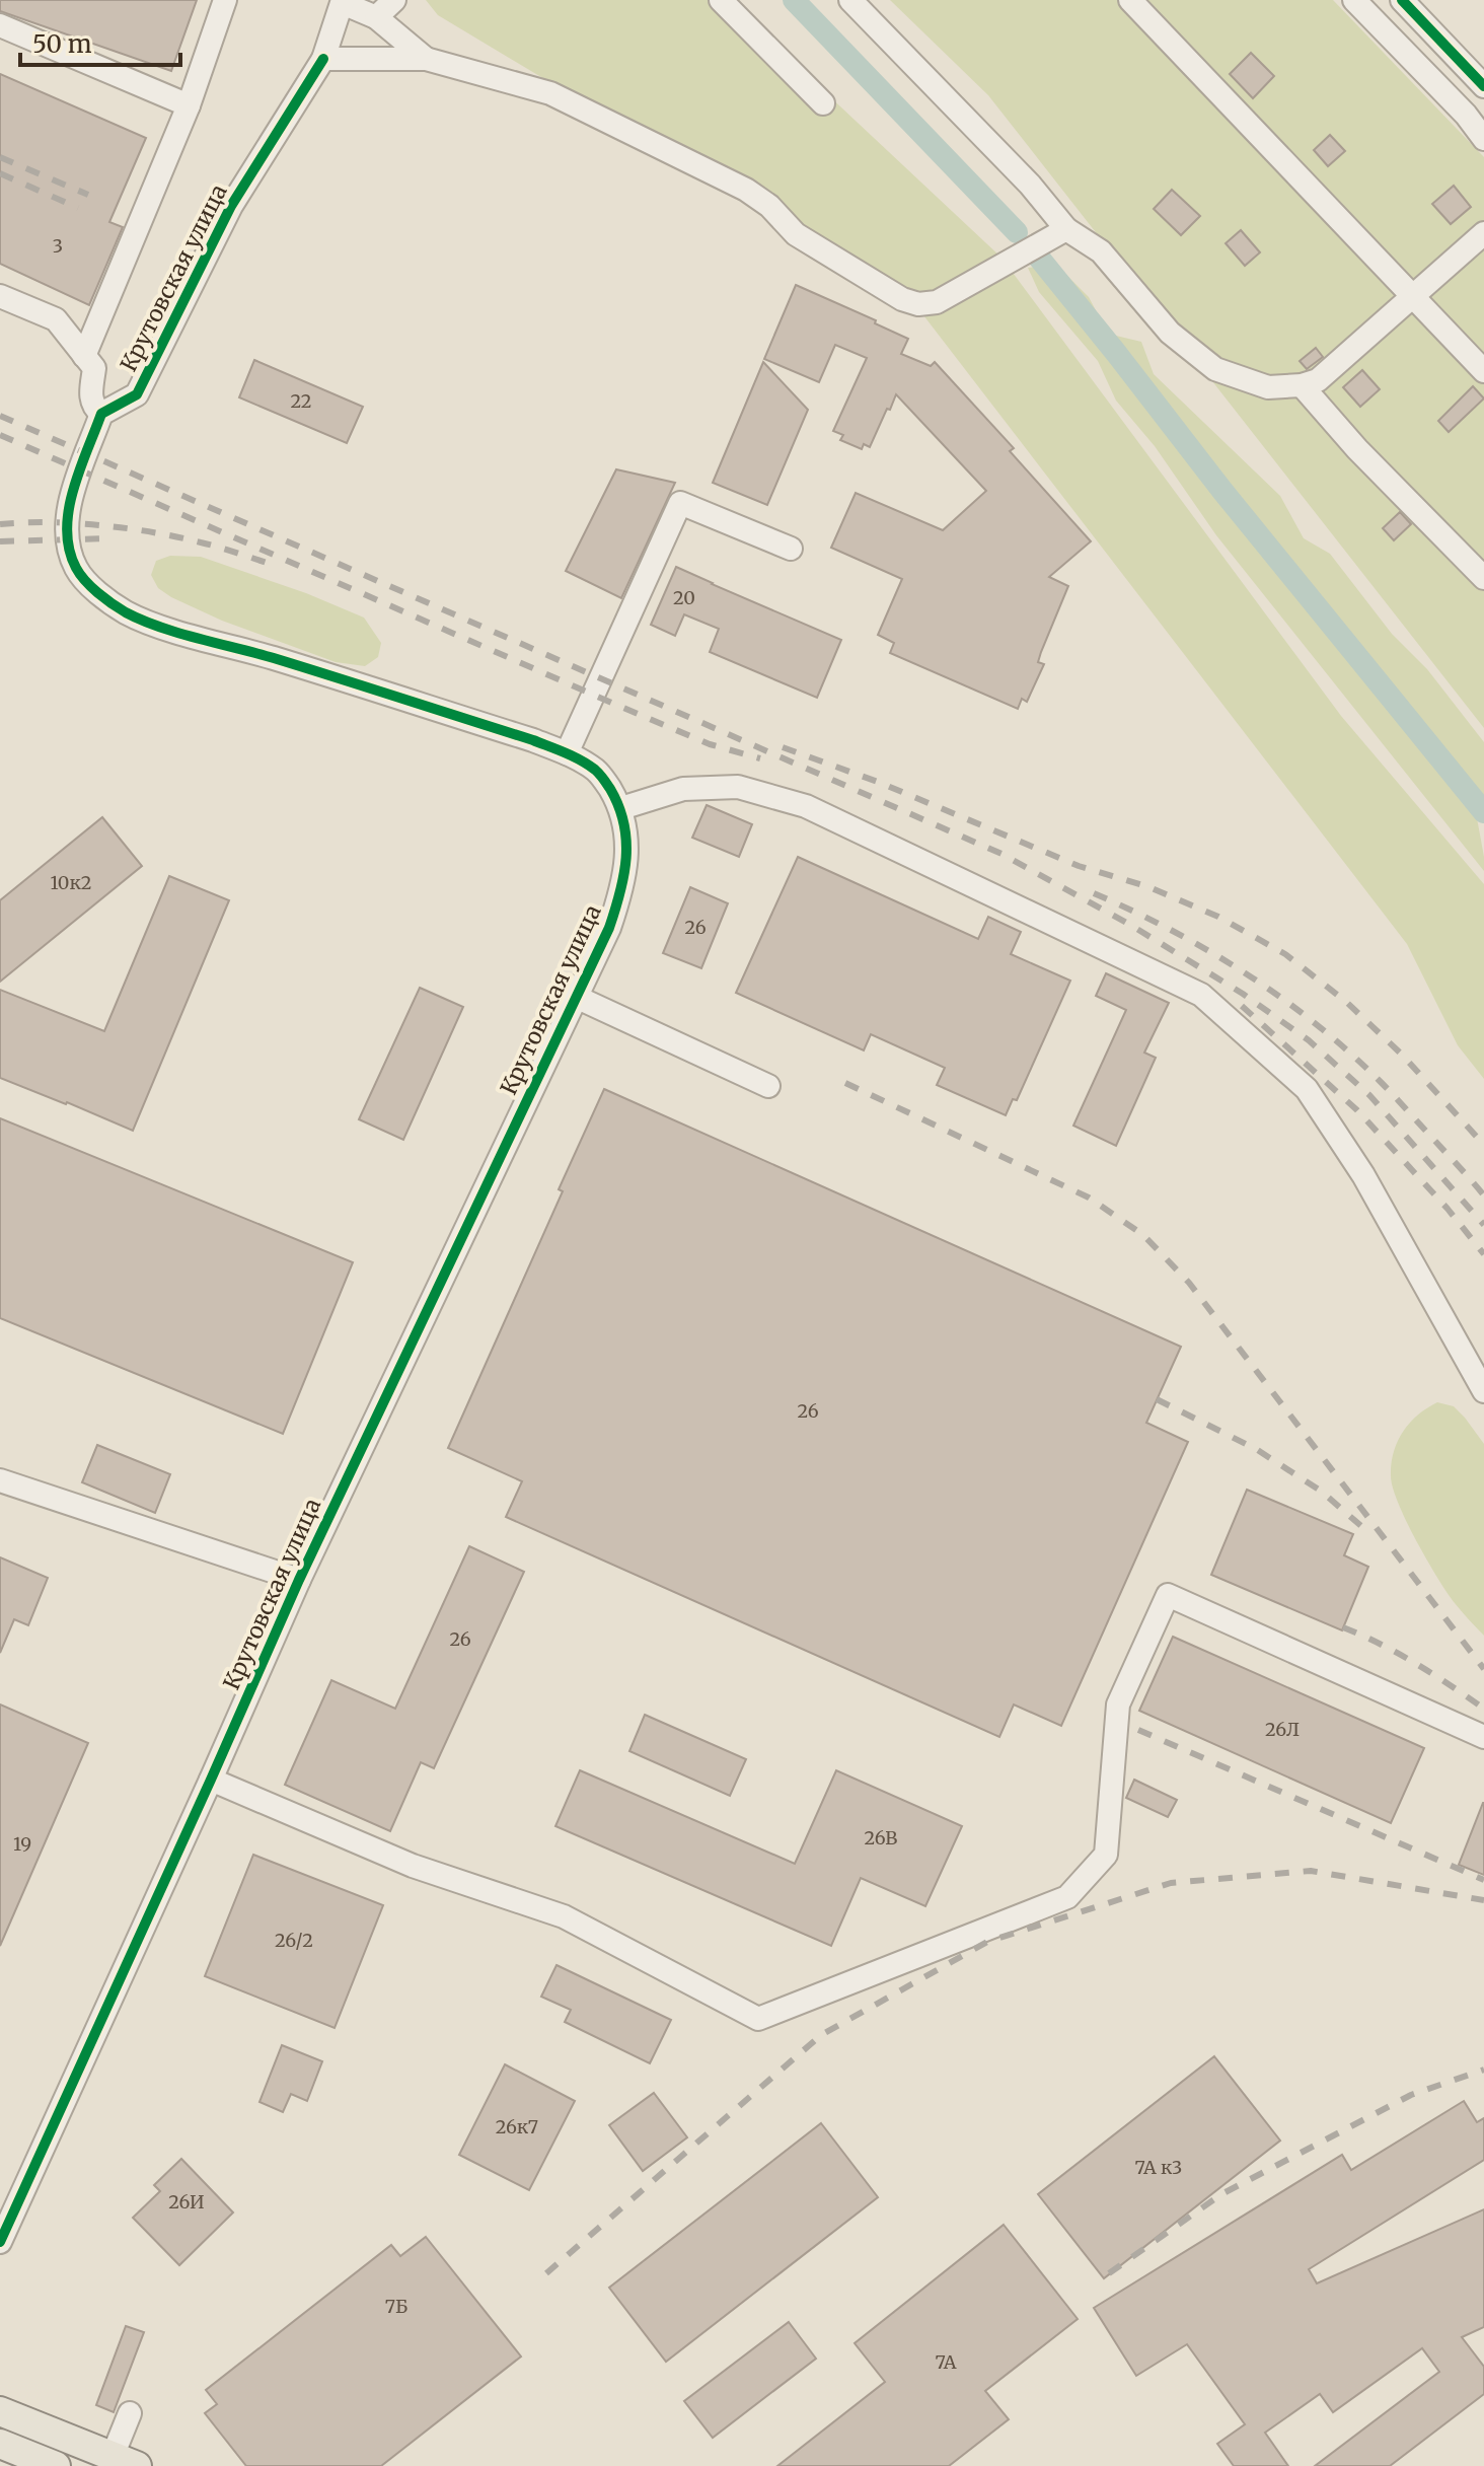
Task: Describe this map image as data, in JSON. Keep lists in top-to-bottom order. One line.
{"streets":{"street":["Крутовская улица"]},"house_numbers":["3","22","20","10к2","26","26","26","26Л","26В","19","26/2","26к7","7А к3","26И","7Б","7А"],"scale_bar":"50 m"}
